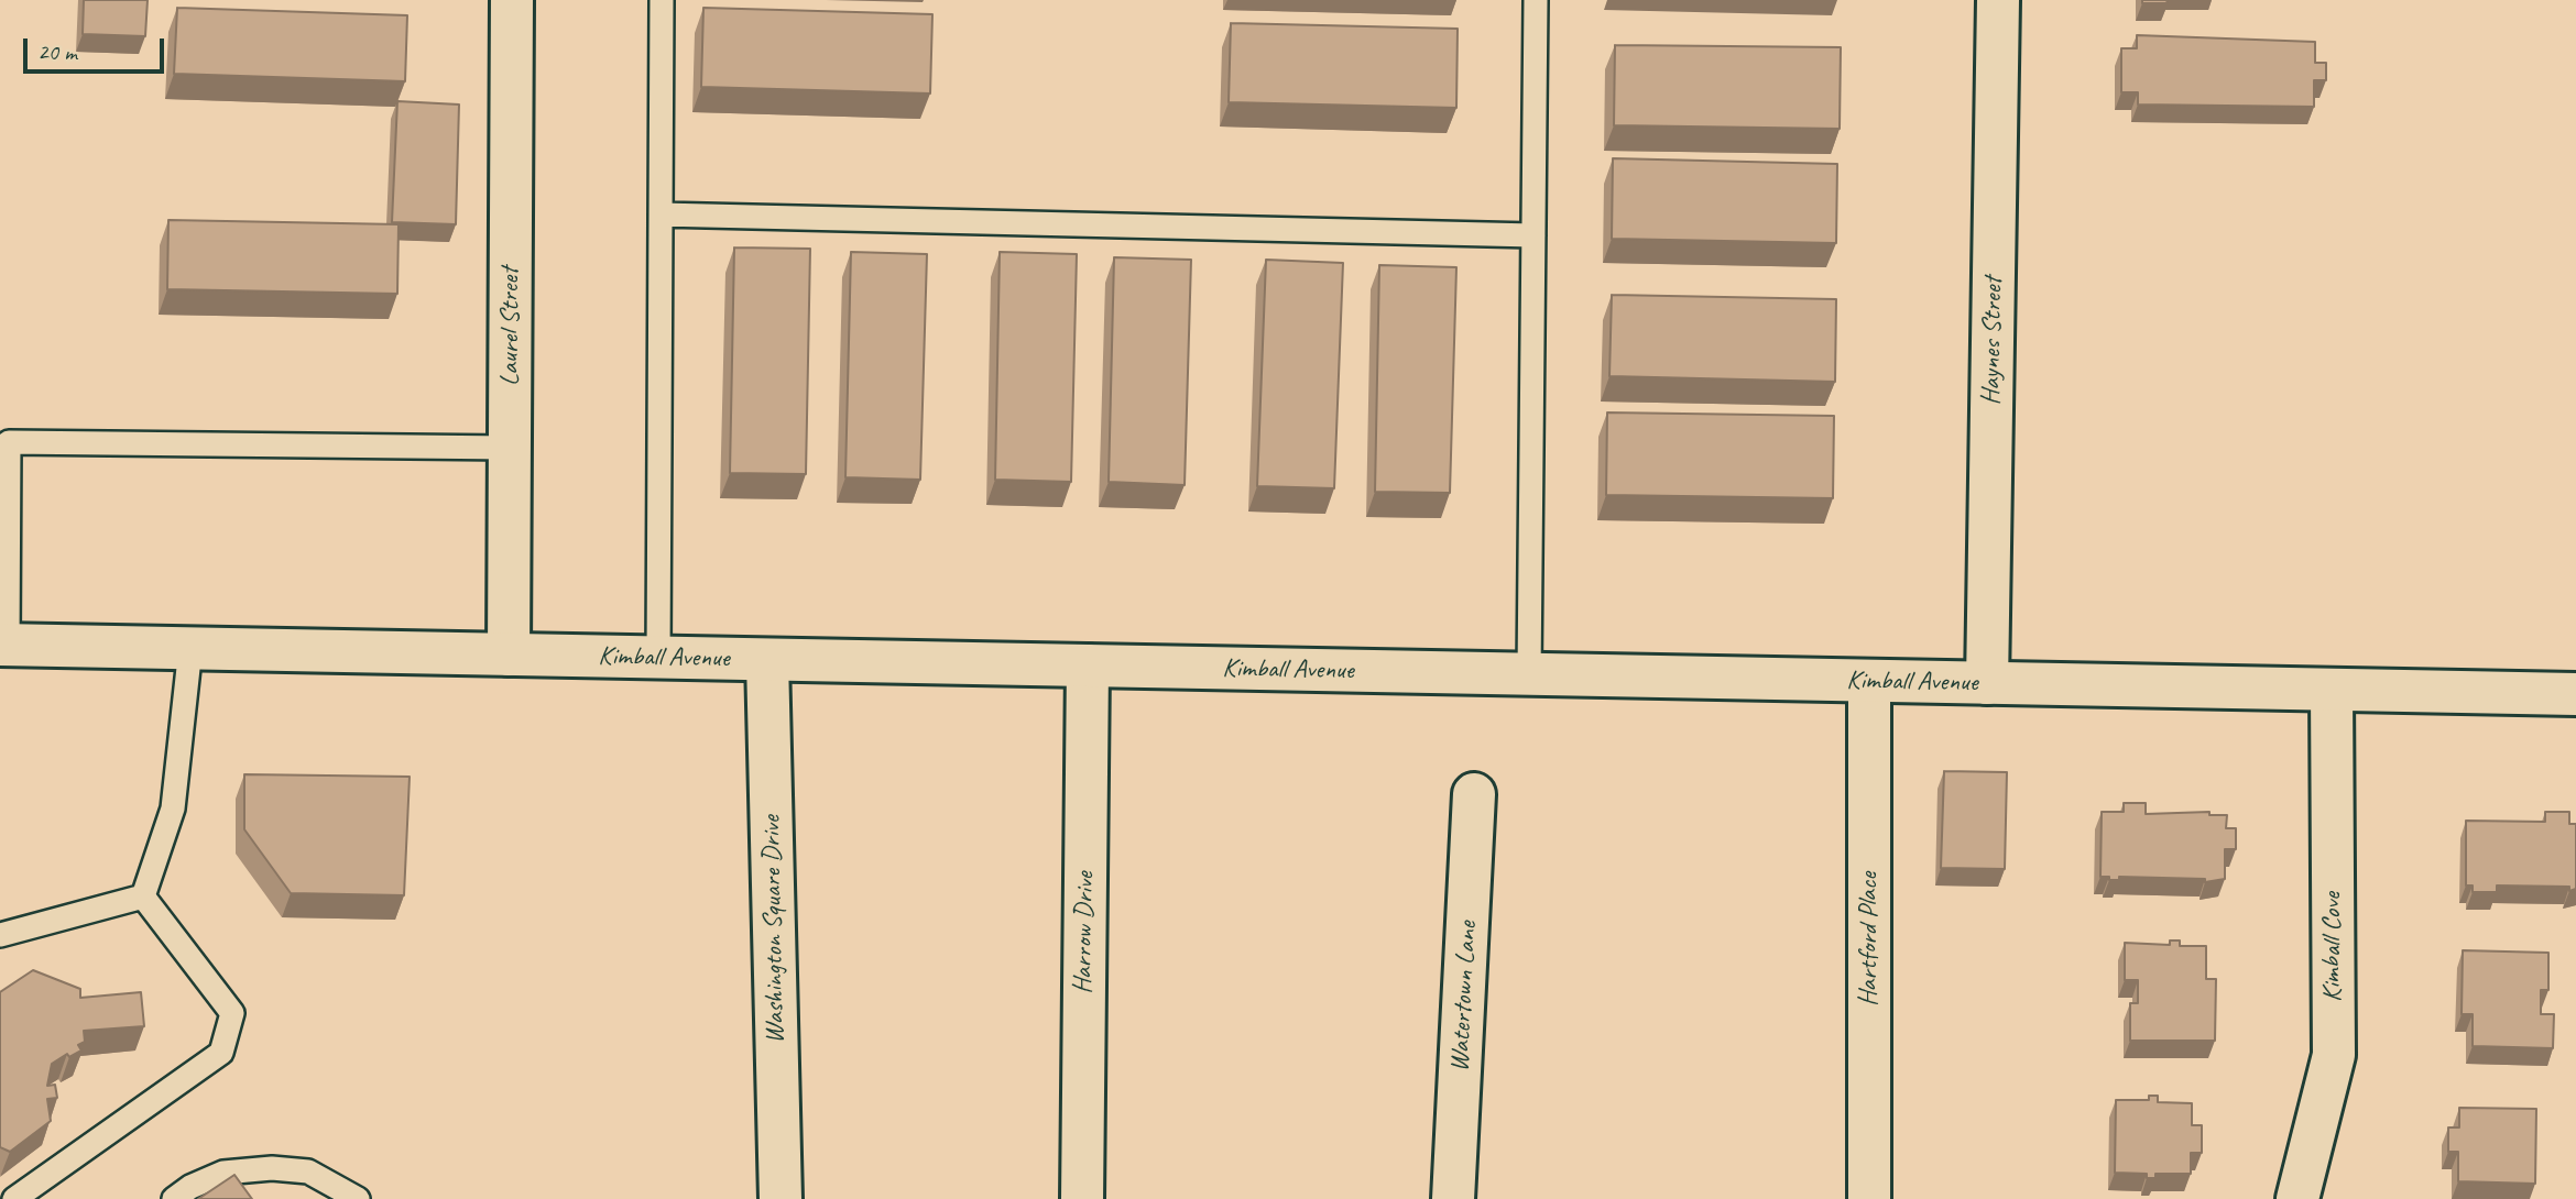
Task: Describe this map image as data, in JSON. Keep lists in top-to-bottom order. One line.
{"streets":{"street":["Laurel Street","Haynes Street","Kimball Avenue","Washington Square Drive","Harrow Drive","Hartford Place","Kimball Cove","Watertown Lane"]},"crossings":[["Laurel Street","Kimball Avenue"],["Haynes Street","Kimball Avenue"],["Kimball Avenue","Washington Square Drive"],["Kimball Avenue","Harrow Drive"],["Kimball Avenue","Hartford Place"],["Kimball Avenue","Kimball Cove"]],"scale_bar":"20 m"}
